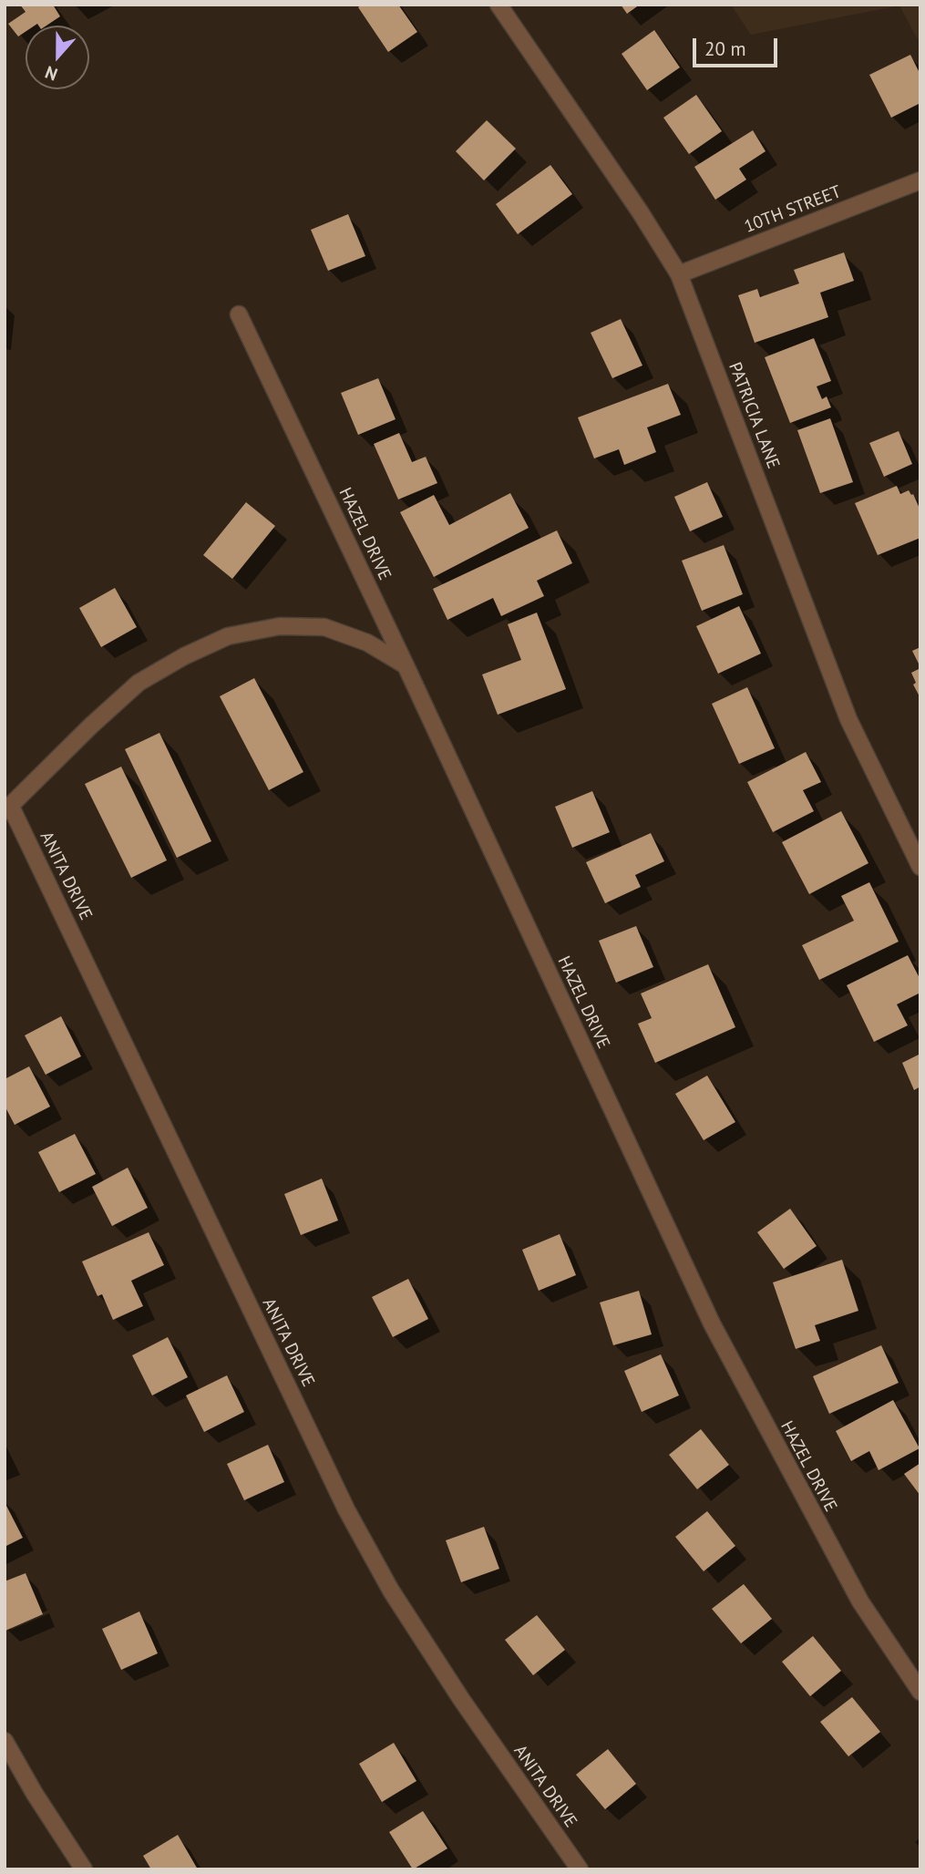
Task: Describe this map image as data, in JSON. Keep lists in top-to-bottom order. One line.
{"streets":{"street":["10TH STREET","PATRICIA LANE","HAZEL DRIVE","ANITA DRIVE"]},"crossings":[["10TH STREET","PATRICIA LANE"]],"scale_bar":"20 m","north":"bottom"}
